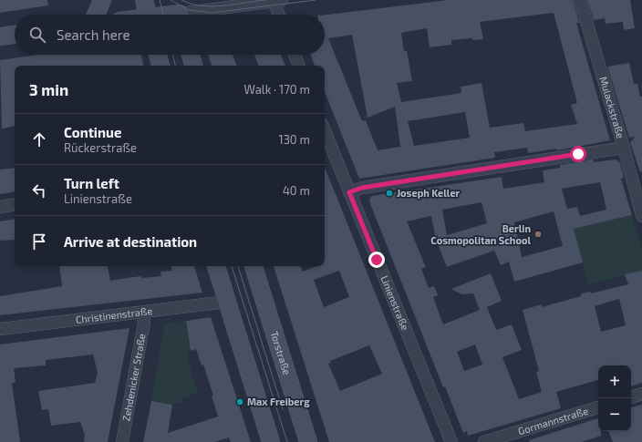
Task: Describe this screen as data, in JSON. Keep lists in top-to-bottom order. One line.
{"streets":{"main road":["Torstraße"],"street":["Mulackstraße","Linienstraße","Christinenstraße","Zehdenicker Straße","Gormannstraße"]},"crossings":[["Christinenstraße","Zehdenicker Straße"]],"places":["Joseph Keller","Berlin Cosmopolitan School","Max Freiberg"],"page":{"search":"Search here","heading":["3 min","Walk · 170 m"],"list":[["Continue","Rückerstraße","130 m"],["Turn left","Linienstraße","40 m"],"Arrive at destination"],"map_buttons":["+","−"]}}
